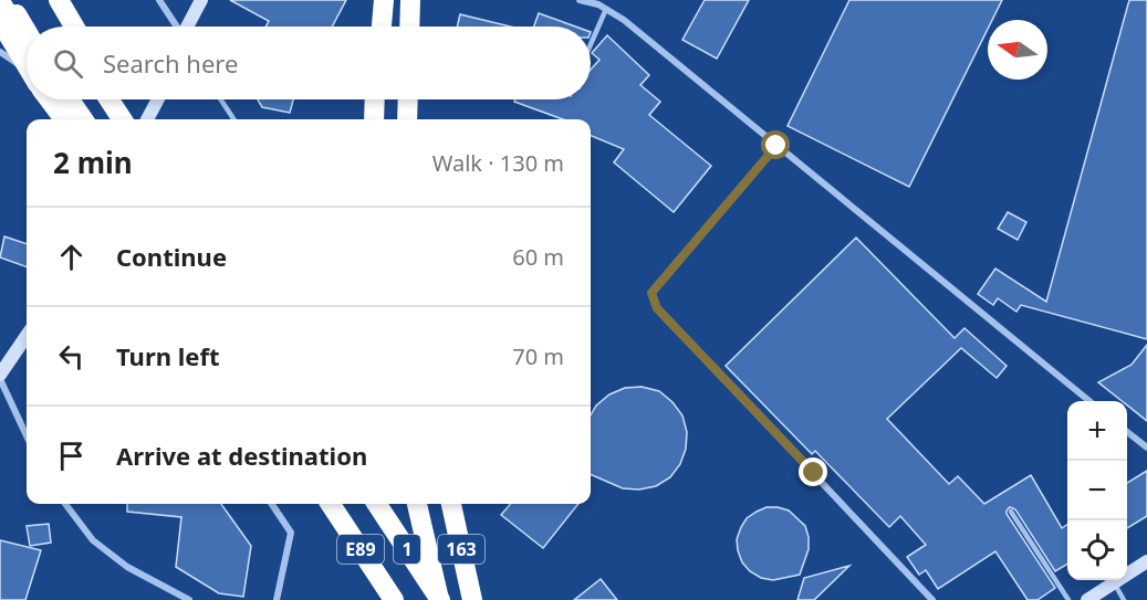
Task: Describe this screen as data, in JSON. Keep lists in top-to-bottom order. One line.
{"streets":{"highway":["E89","1","163"]},"crossings":[["1","163"]],"north":"left","page":{"search":"Search here","heading":["2 min","Walk · 130 m"],"list":[["Continue","60 m"],["Turn left","70 m"],"Arrive at destination"],"map_buttons":["+","−"]}}
